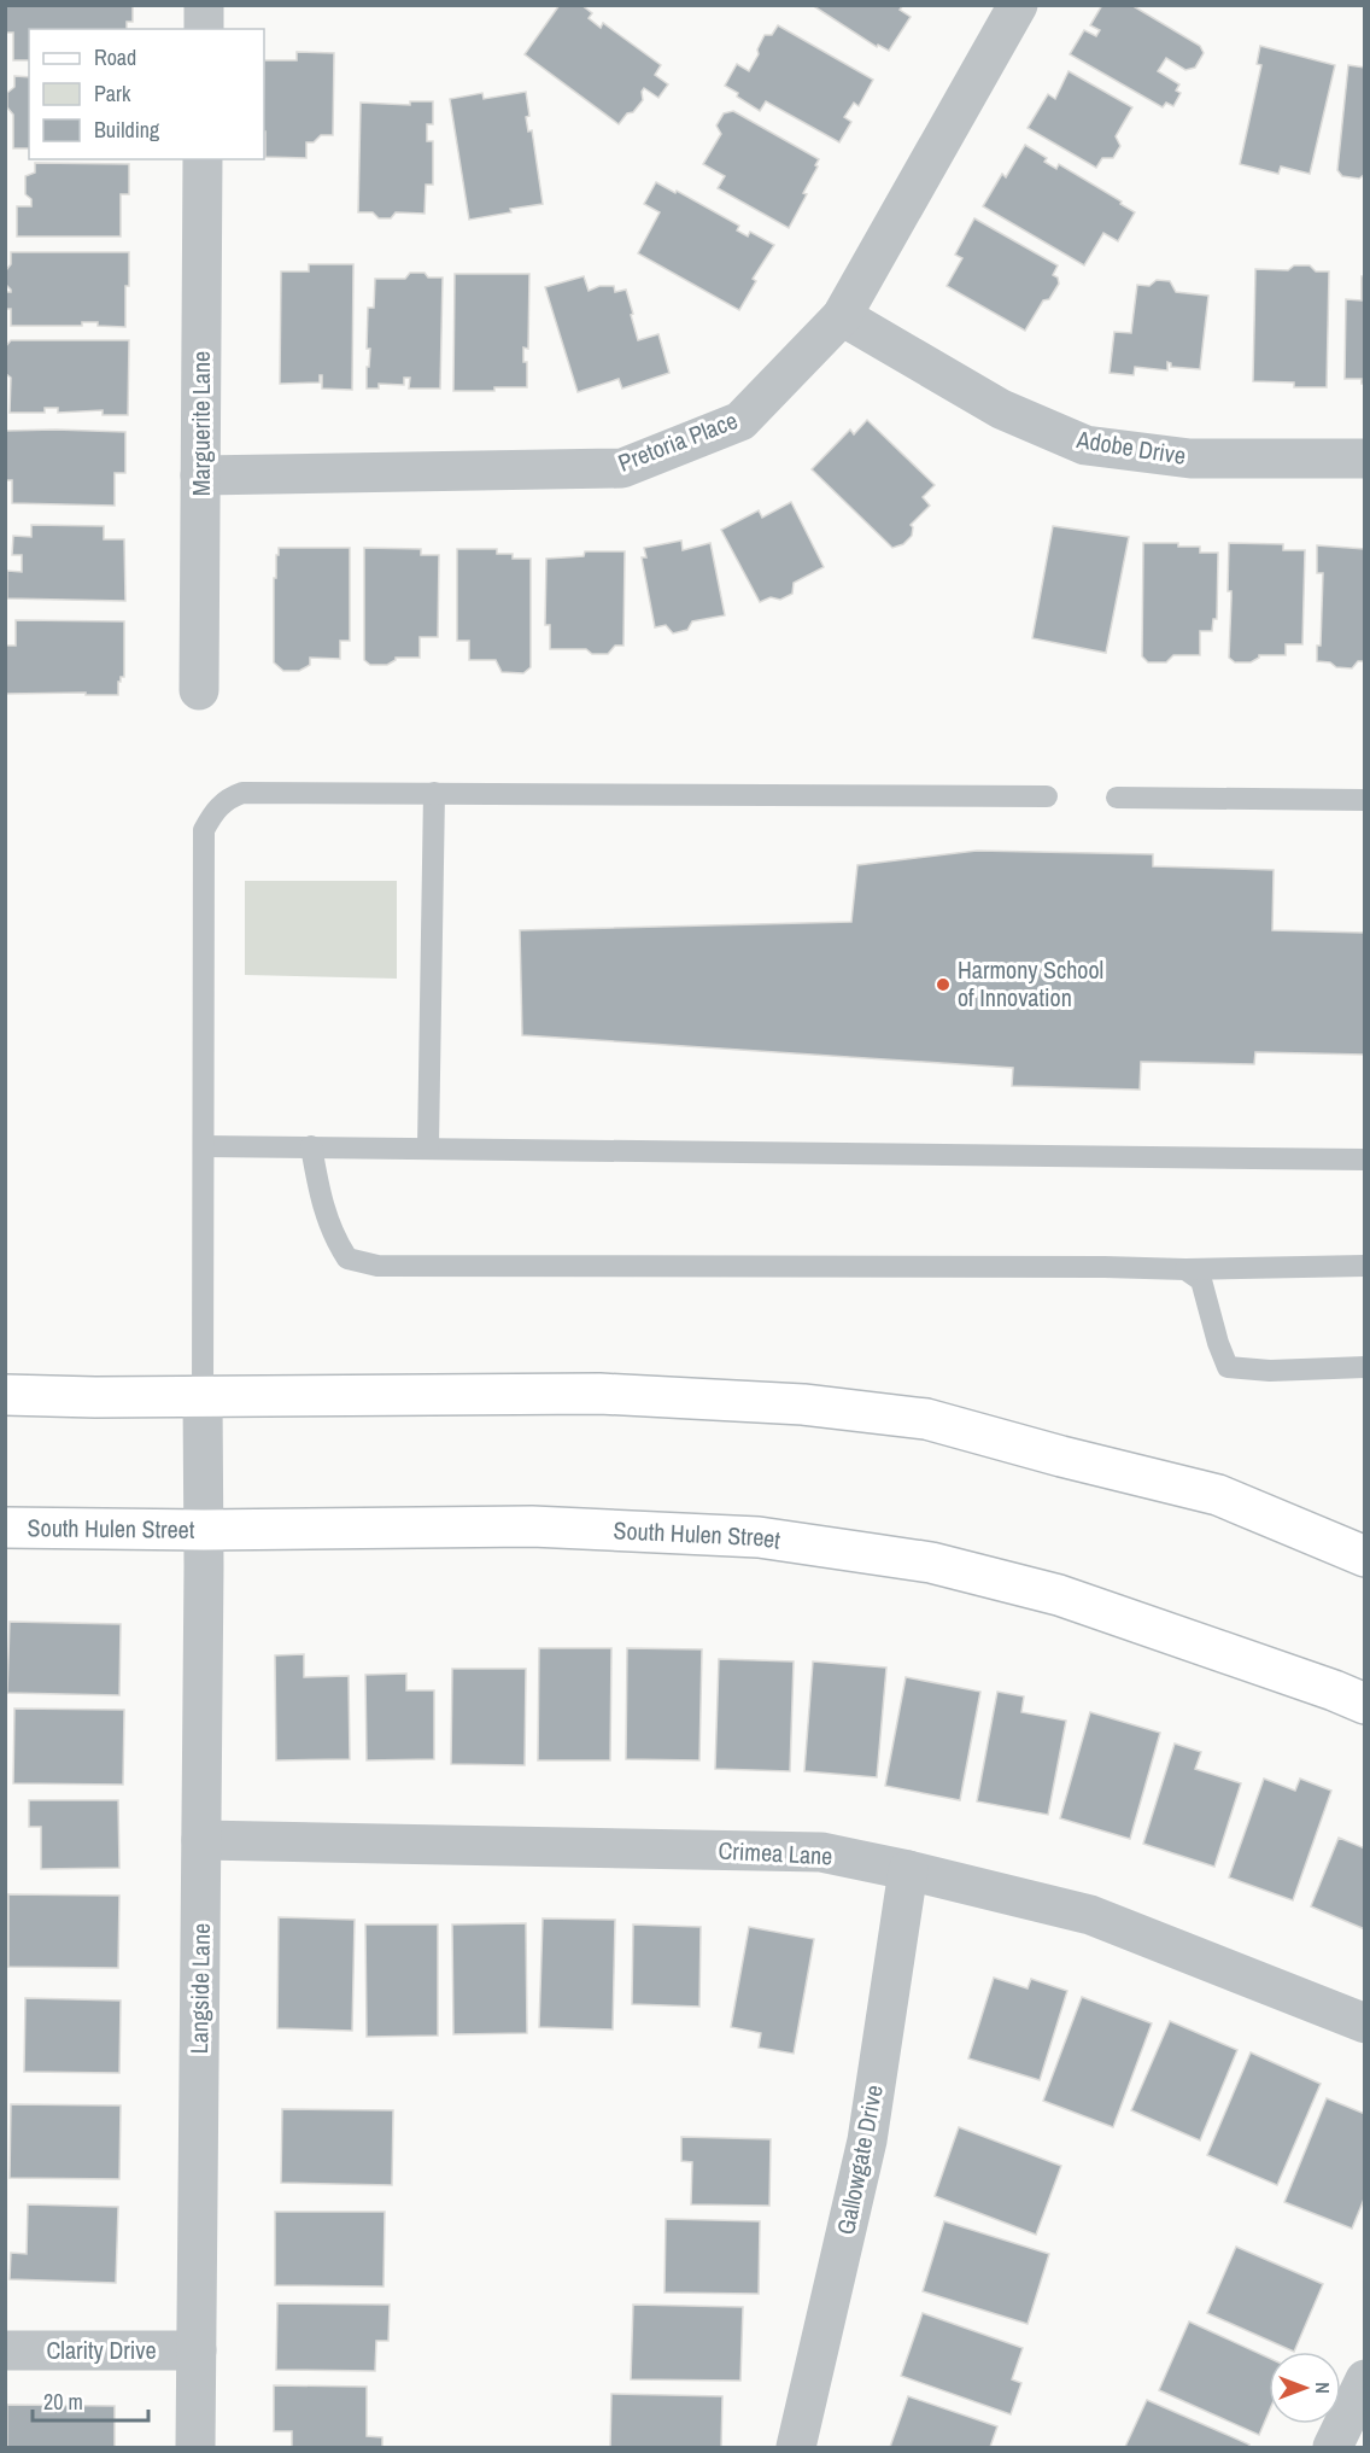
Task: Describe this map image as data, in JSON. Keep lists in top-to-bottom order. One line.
{"streets":{"main road":["South Hulen Street"],"street":["Marguerite Lane","Pretoria Place","Adobe Drive","Crimea Lane","Langside Lane","Gallowgate Drive","Clarity Drive"]},"crossings":[["Marguerite Lane","Pretoria Place"],["Pretoria Place","Adobe Drive"],["South Hulen Street","Langside Lane"],["Crimea Lane","Langside Lane"],["Crimea Lane","Gallowgate Drive"],["Langside Lane","Clarity Drive"]],"places":["Harmony School of Innovation"],"legend":["Road","Park","Building"],"scale_bar":"20 m","north":"right"}
